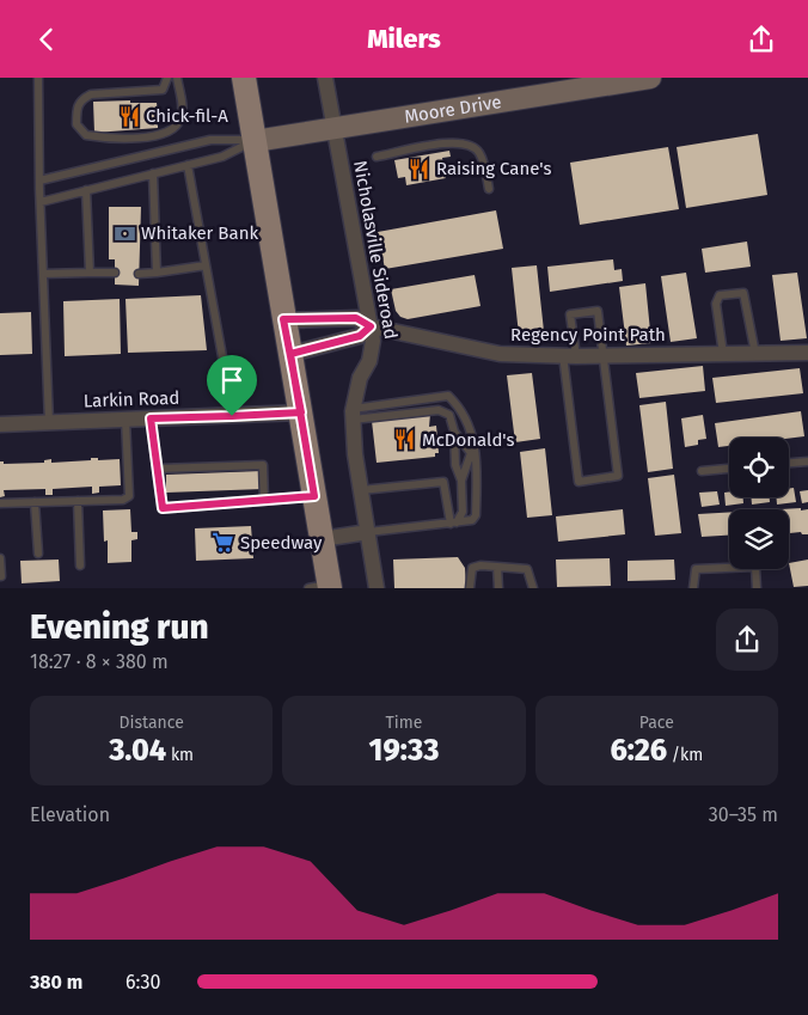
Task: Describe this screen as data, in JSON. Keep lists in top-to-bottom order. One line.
{"streets":{"street":["Moore Drive","Nicholasville Sideroad","Regency Point Path","Larkin Road"]},"crossings":[["Moore Drive","Nicholasville Sideroad"],["Nicholasville Sideroad","Regency Point Path"]],"places":{"restaurant":["Chick-fil-A","Raising Cane's","McDonald's"],"bank":["Whitaker Bank"],"supermarket":["Speedway"]},"page":{"header":"Milers","heading":["Evening run","18:27 · 8 × 380 m"],"stats":[["Distance","3.04 km"],["Time","19:33"],["Pace","6:26 /km"]],"chart":["Elevation","30–35 m"],"list":[{"name":"380 m","note":"6:30"}]}}
